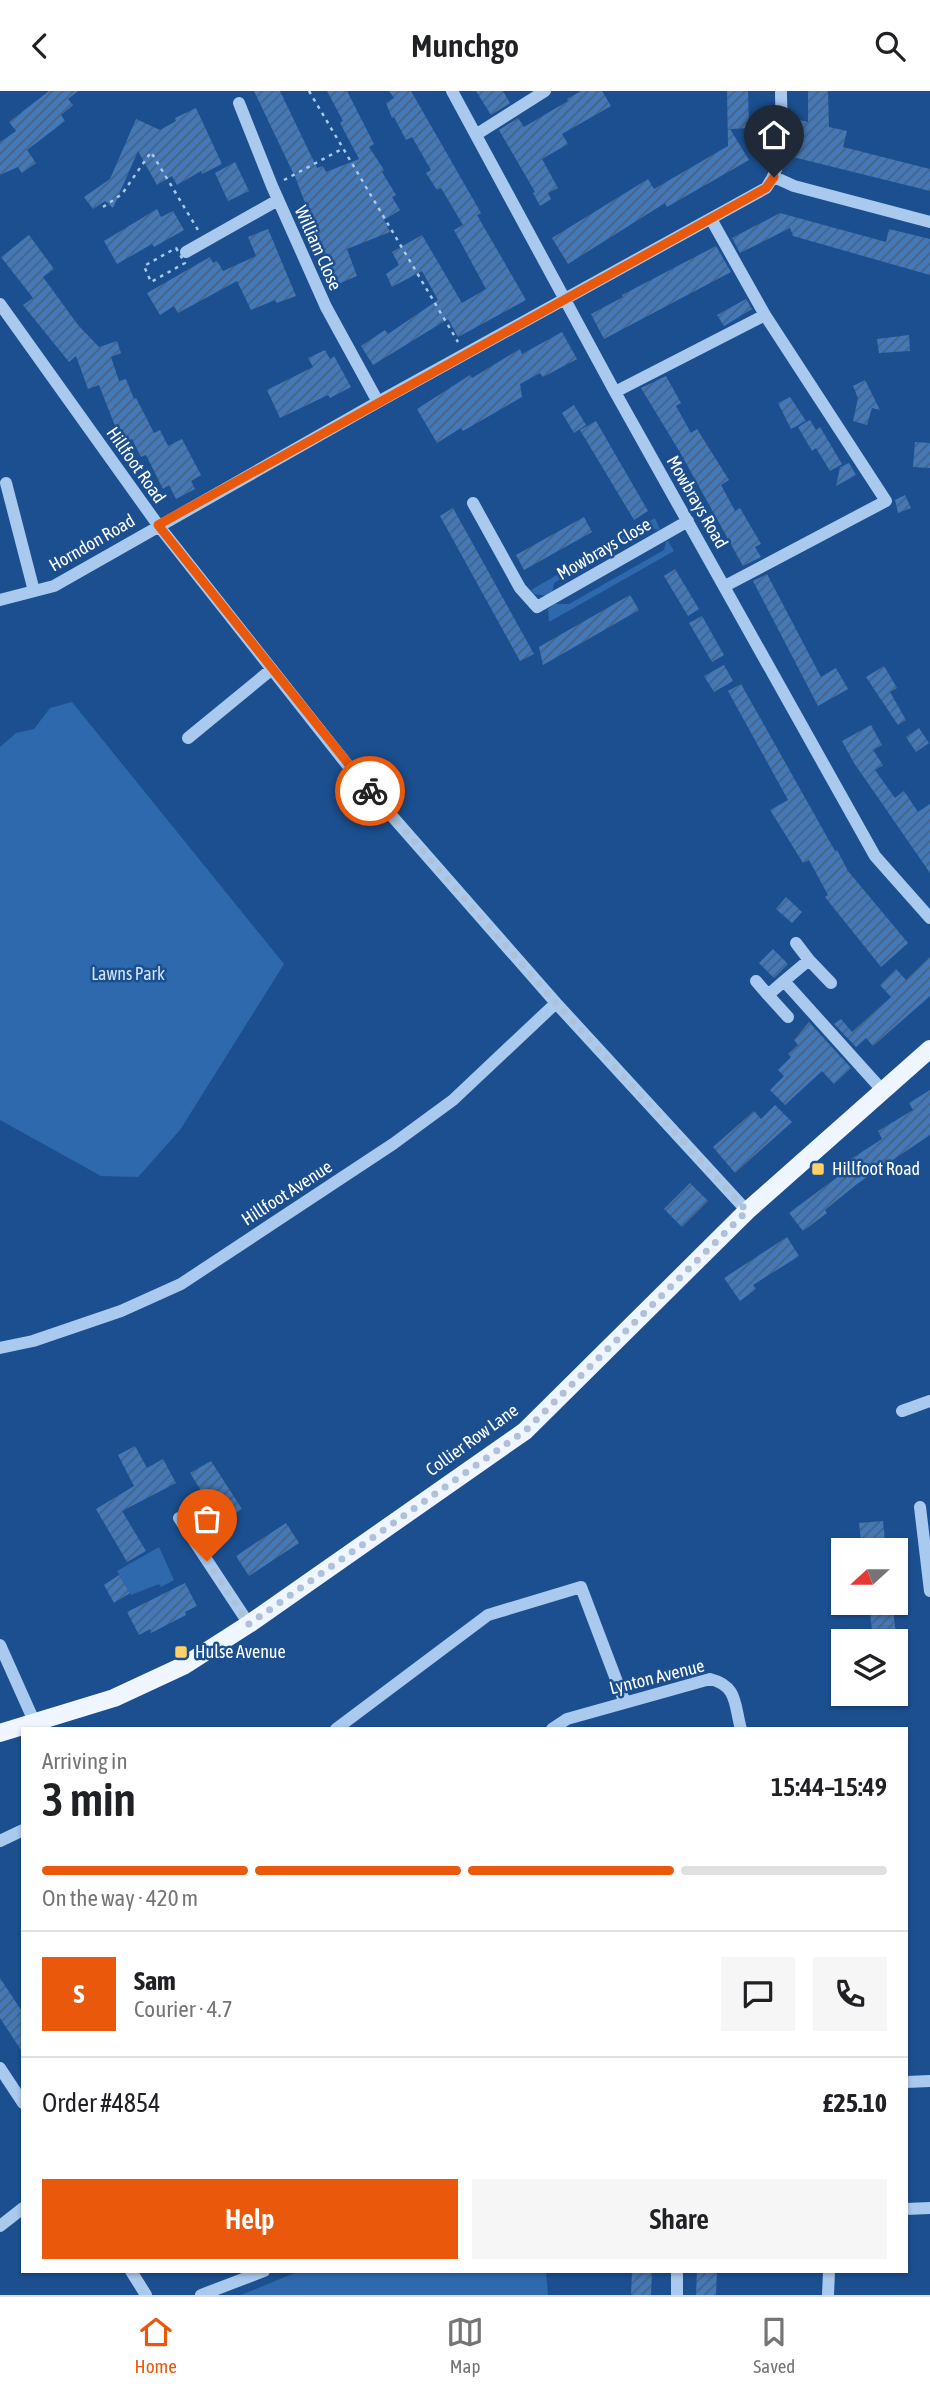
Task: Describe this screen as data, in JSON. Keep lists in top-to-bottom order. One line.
{"streets":{"main road":["Collier Row Lane"],"street":["William Close","Hillfoot Road","Mowbrays Road","Horndon Road","Mowbrays Close","Hillfoot Avenue","Lynton Avenue"]},"crossings":[["William Close","Horndon Road"],["Hillfoot Road","Horndon Road"],["Hillfoot Road","Hillfoot Avenue"],["Hillfoot Road","Collier Row Lane"],["Mowbrays Road","Horndon Road"],["Mowbrays Road","Mowbrays Close"]],"parks":["Lawns Park"],"places":{"transit":["Hillfoot Road","Hulse Avenue"]},"north":"left","page":{"header":"Munchgo","heading":["3 min","Arriving in","15:44–15:49"],"panel":["Sam","Courier · 4.7","Order #4854","£25.10"],"bar":"On the way · 420 m","round":"S","buttons":["Help","Share"],"tabs":["Home","Map","Saved"]}}
